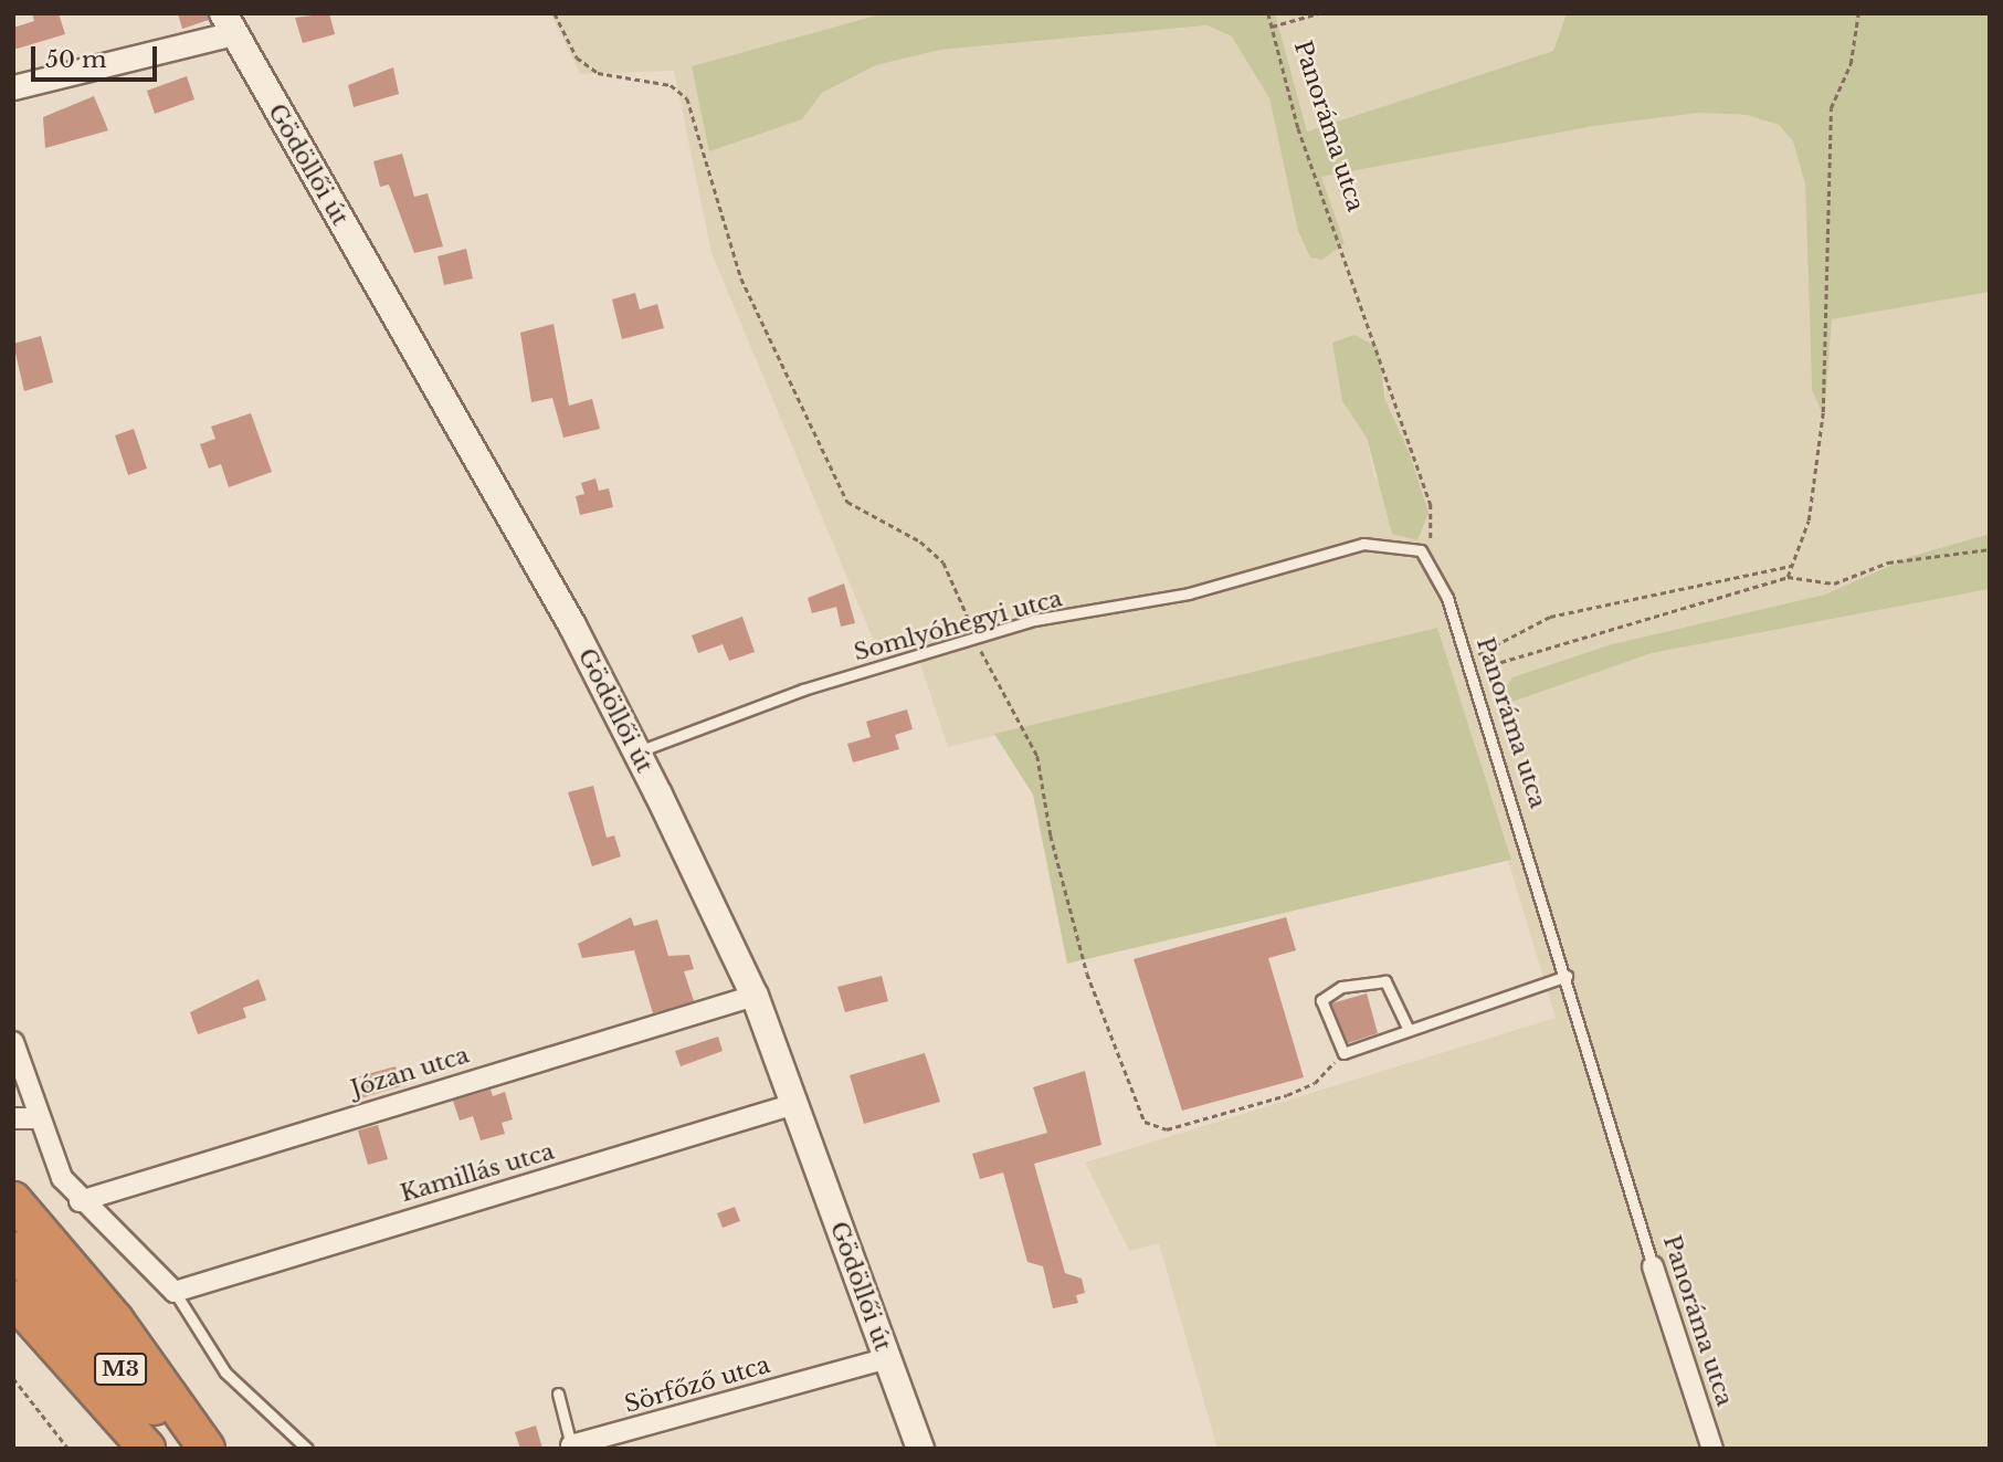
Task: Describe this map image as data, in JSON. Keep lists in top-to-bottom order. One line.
{"streets":{"highway":["M3"],"main road":["Gödöllői út"],"street":["Panoráma utca","Józan utca","Kamillás utca","Sörfőző utca"],"lane":["Somlyóhegyi utca"]},"crossings":[["Panoráma utca","Somlyóhegyi utca"],["Gödöllői út","Somlyóhegyi utca"],["Gödöllői út","Józan utca"],["Gödöllői út","Kamillás utca"],["Gödöllői út","Sörfőző utca"]],"scale_bar":"50 m"}
